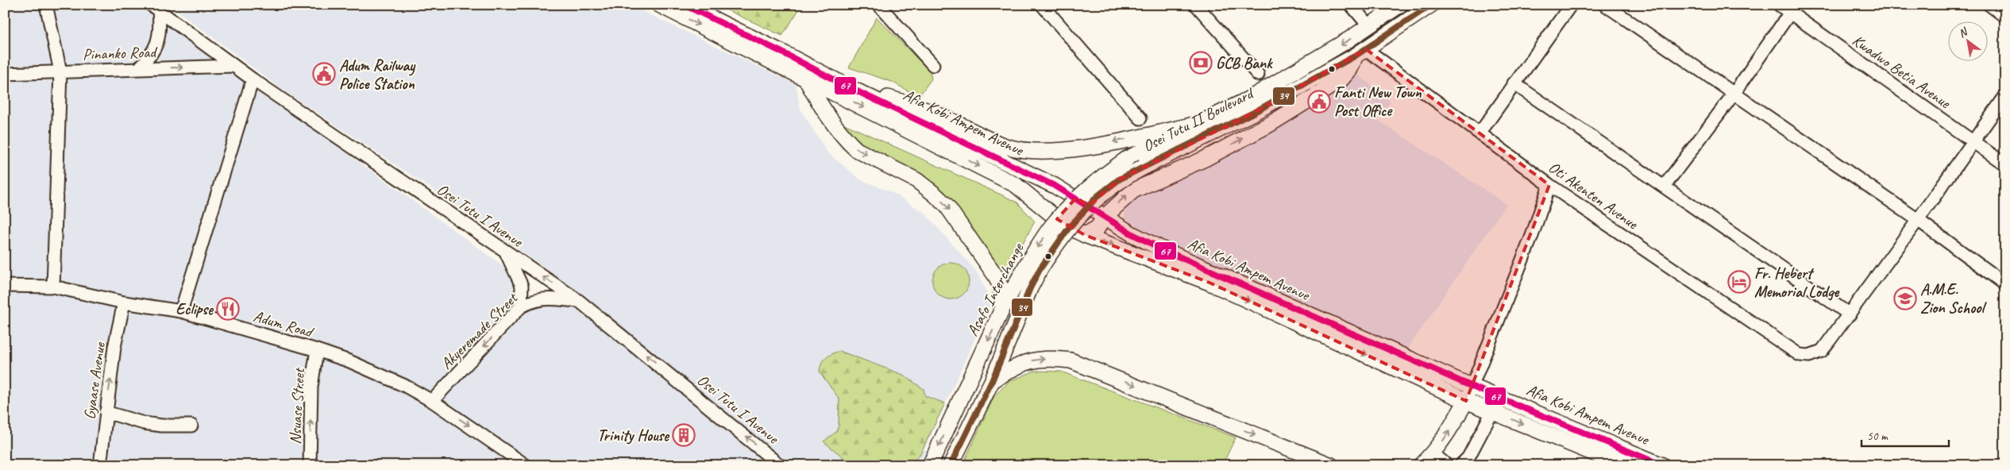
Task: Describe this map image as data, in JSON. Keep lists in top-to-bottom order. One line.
{"streets":{"main road":["Osei Tutu II Boulevard","Afia Kobi Ampem Avenue","Asafo Interchange"],"street":["Pinanko Road","Kwadwo Betia Avenue","Oti Akenten Avenue","Osei Tutu I Avenue","Adum Road","Akyeremade Street","Gyaase Avenue","Nsuase Street"]},"crossings":[["Pinanko Road","Osei Tutu I Avenue"],["Osei Tutu II Boulevard","Oti Akenten Avenue"],["Osei Tutu II Boulevard","Asafo Interchange"],["Osei Tutu I Avenue","Akyeremade Street"],["Adum Road","Akyeremade Street"],["Adum Road","Gyaase Avenue"],["Adum Road","Nsuase Street"]],"one_way":["Pinanko Road","Osei Tutu I Avenue","Akyeremade Street","Gyaase Avenue","Nsuase Street"],"places":{"bank":["GCB Bank"],"public building":["Adum Railway Police Station","Fanti New Town Post Office"],"hotel":["Fr. Hebert Memorial Lodge"],"school or university":["A.M.E. Zion School"],"restaurant":["Eclipse"],"building":["Trinity House"]},"lines":["transit line 67","transit line 34"],"scale_bar":"50 m","north":"top left"}
